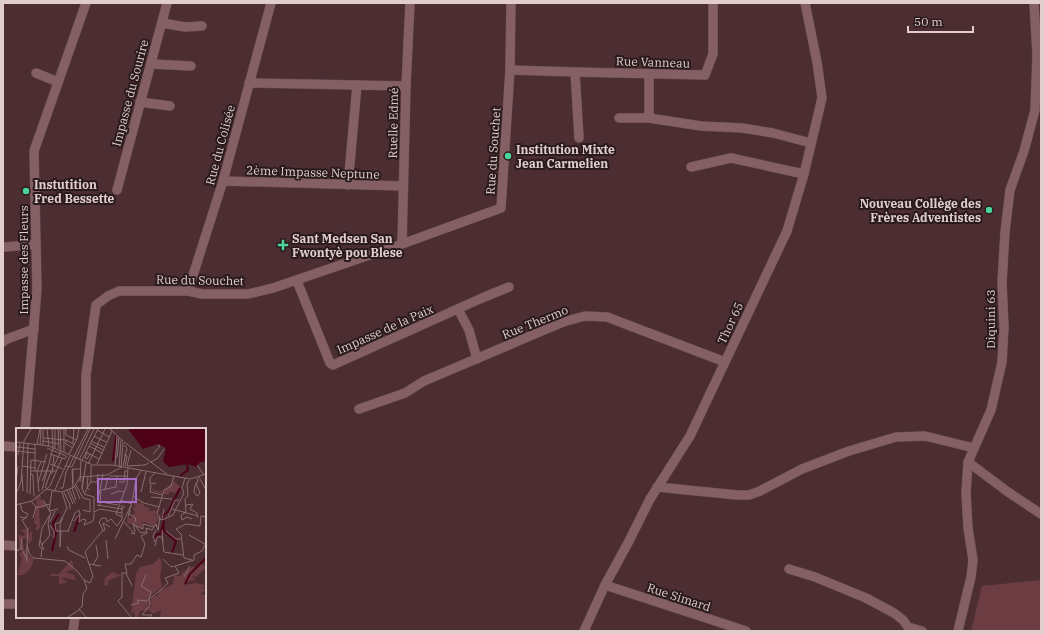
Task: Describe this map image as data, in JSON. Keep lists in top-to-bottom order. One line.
{"streets":{"street":["Rue Vanneau","Impasse du Sourire","Ruelle Edmé","Rue du Colisée","Rue du Souchet","2ème Impasse Neptune","Impasse des Fleurs","Diquini 63","Rue Thermo","Thor 65","Impasse de la Paix","Rue Simard"]},"crossings":[["Rue Vanneau","Rue du Souchet"],["Ruelle Edmé","Rue du Souchet"],["Ruelle Edmé","2ème Impasse Neptune"],["Rue du Colisée","Rue du Souchet"],["Rue du Colisée","2ème Impasse Neptune"],["Rue du Souchet","Impasse de la Paix"],["Rue Thermo","Thor 65"],["Thor 65","Rue Simard"]],"places":{"other":["Institution Mixte Jean Carmelien","Instutition Fred Bessette","Nouveau Collège des Frères Adventistes"],"health":["Sant Medsen San Fwontyè pou Blese"]},"scale_bar":"50 m"}
